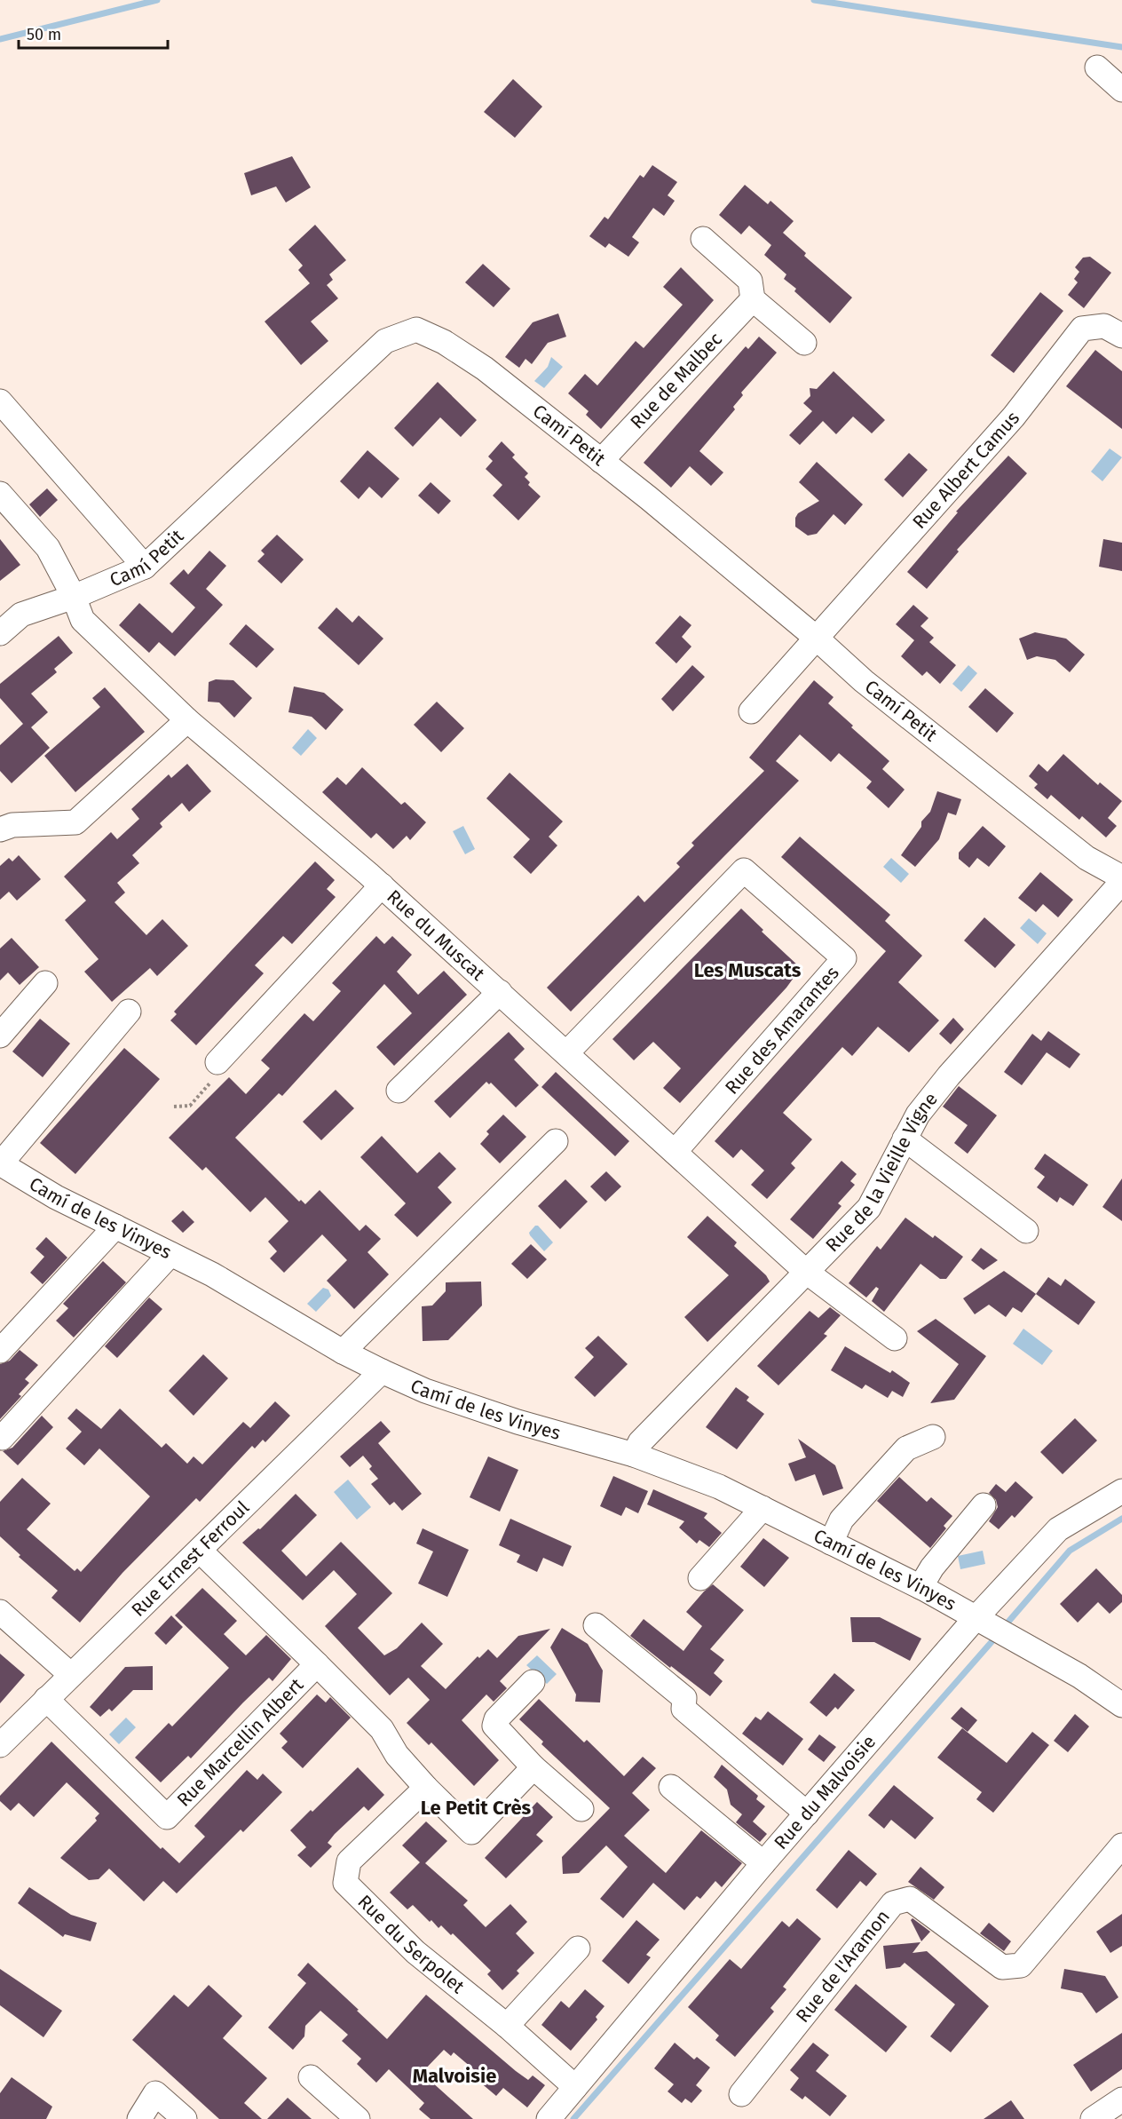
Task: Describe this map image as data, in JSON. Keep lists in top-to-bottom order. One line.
{"streets":{"street":["Rue de Malbec","Camí Petit","Rue Albert Camus","Rue du Muscat","Rue des Amarantes","Rue de la Vieille Vigne","Camí de les Vinyes","Rue Ernest Ferroul","Rue Marcellin Albert","Rue du Malvoisie","Rue du Serpolet","Rue de l'Aramon"]},"crossings":[["Rue de Malbec","Camí Petit"],["Camí Petit","Rue Albert Camus"],["Camí Petit","Rue du Muscat"],["Rue du Muscat","Rue des Amarantes"],["Rue du Muscat","Rue de la Vieille Vigne"],["Rue de la Vieille Vigne","Camí de les Vinyes"],["Camí de les Vinyes","Rue Ernest Ferroul"],["Camí de les Vinyes","Rue du Malvoisie"],["Rue Ernest Ferroul","Rue Marcellin Albert"],["Rue du Malvoisie","Rue du Serpolet"]],"districts":["Les Muscats","Le Petit Crès","Malvoisie"],"scale_bar":"50 m"}
